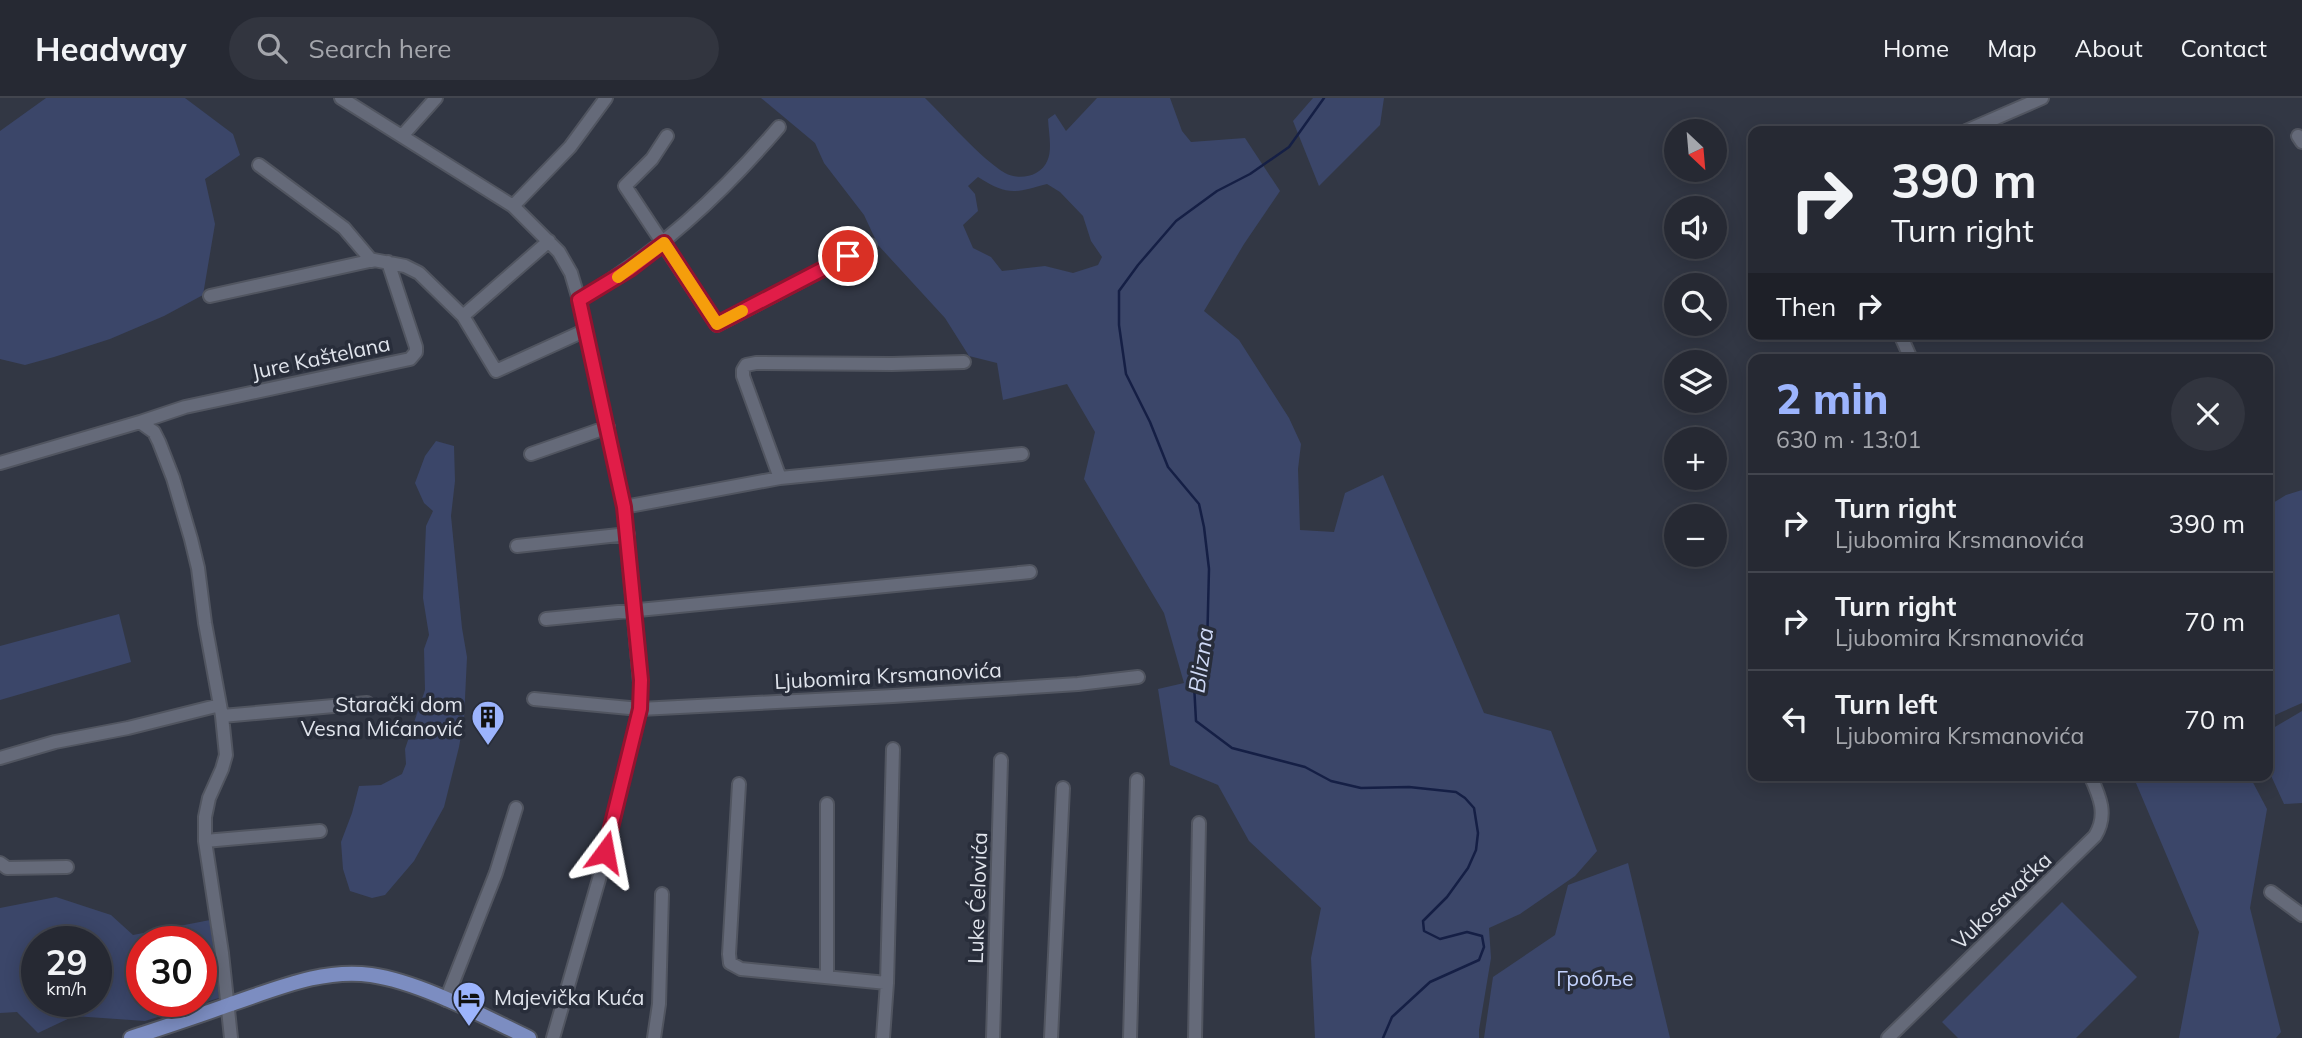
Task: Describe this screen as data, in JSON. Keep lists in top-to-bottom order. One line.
{"streets":{"street":["Jure Kaštelana","Ljubomira Krsmanovića","Luke Ćelovića","Vukosavačka"]},"water":["Blizna"],"parks":["Гробље"],"places":{"building":["Starački dom Vesna Mićanović"],"hotel":["Majevička Kuća"]},"north":"bottom right","page":{"header":"Headway","search":"Search here","nav":["Home","Map","About","Contact"],"map_buttons":["+","−"],"turn":["390 m","Turn right"],"then":"Then","heading":["2 min","630 m · 13:01"],"list":[{"name":"Turn right","note":"Ljubomira Krsmanovića","value":"390 m"},{"name":"Turn right","note":"Ljubomira Krsmanovića","value":"70 m"},{"name":"Turn left","note":"Ljubomira Krsmanovića","value":"70 m"}],"speed":"29 km/h","limit":"30"}}
